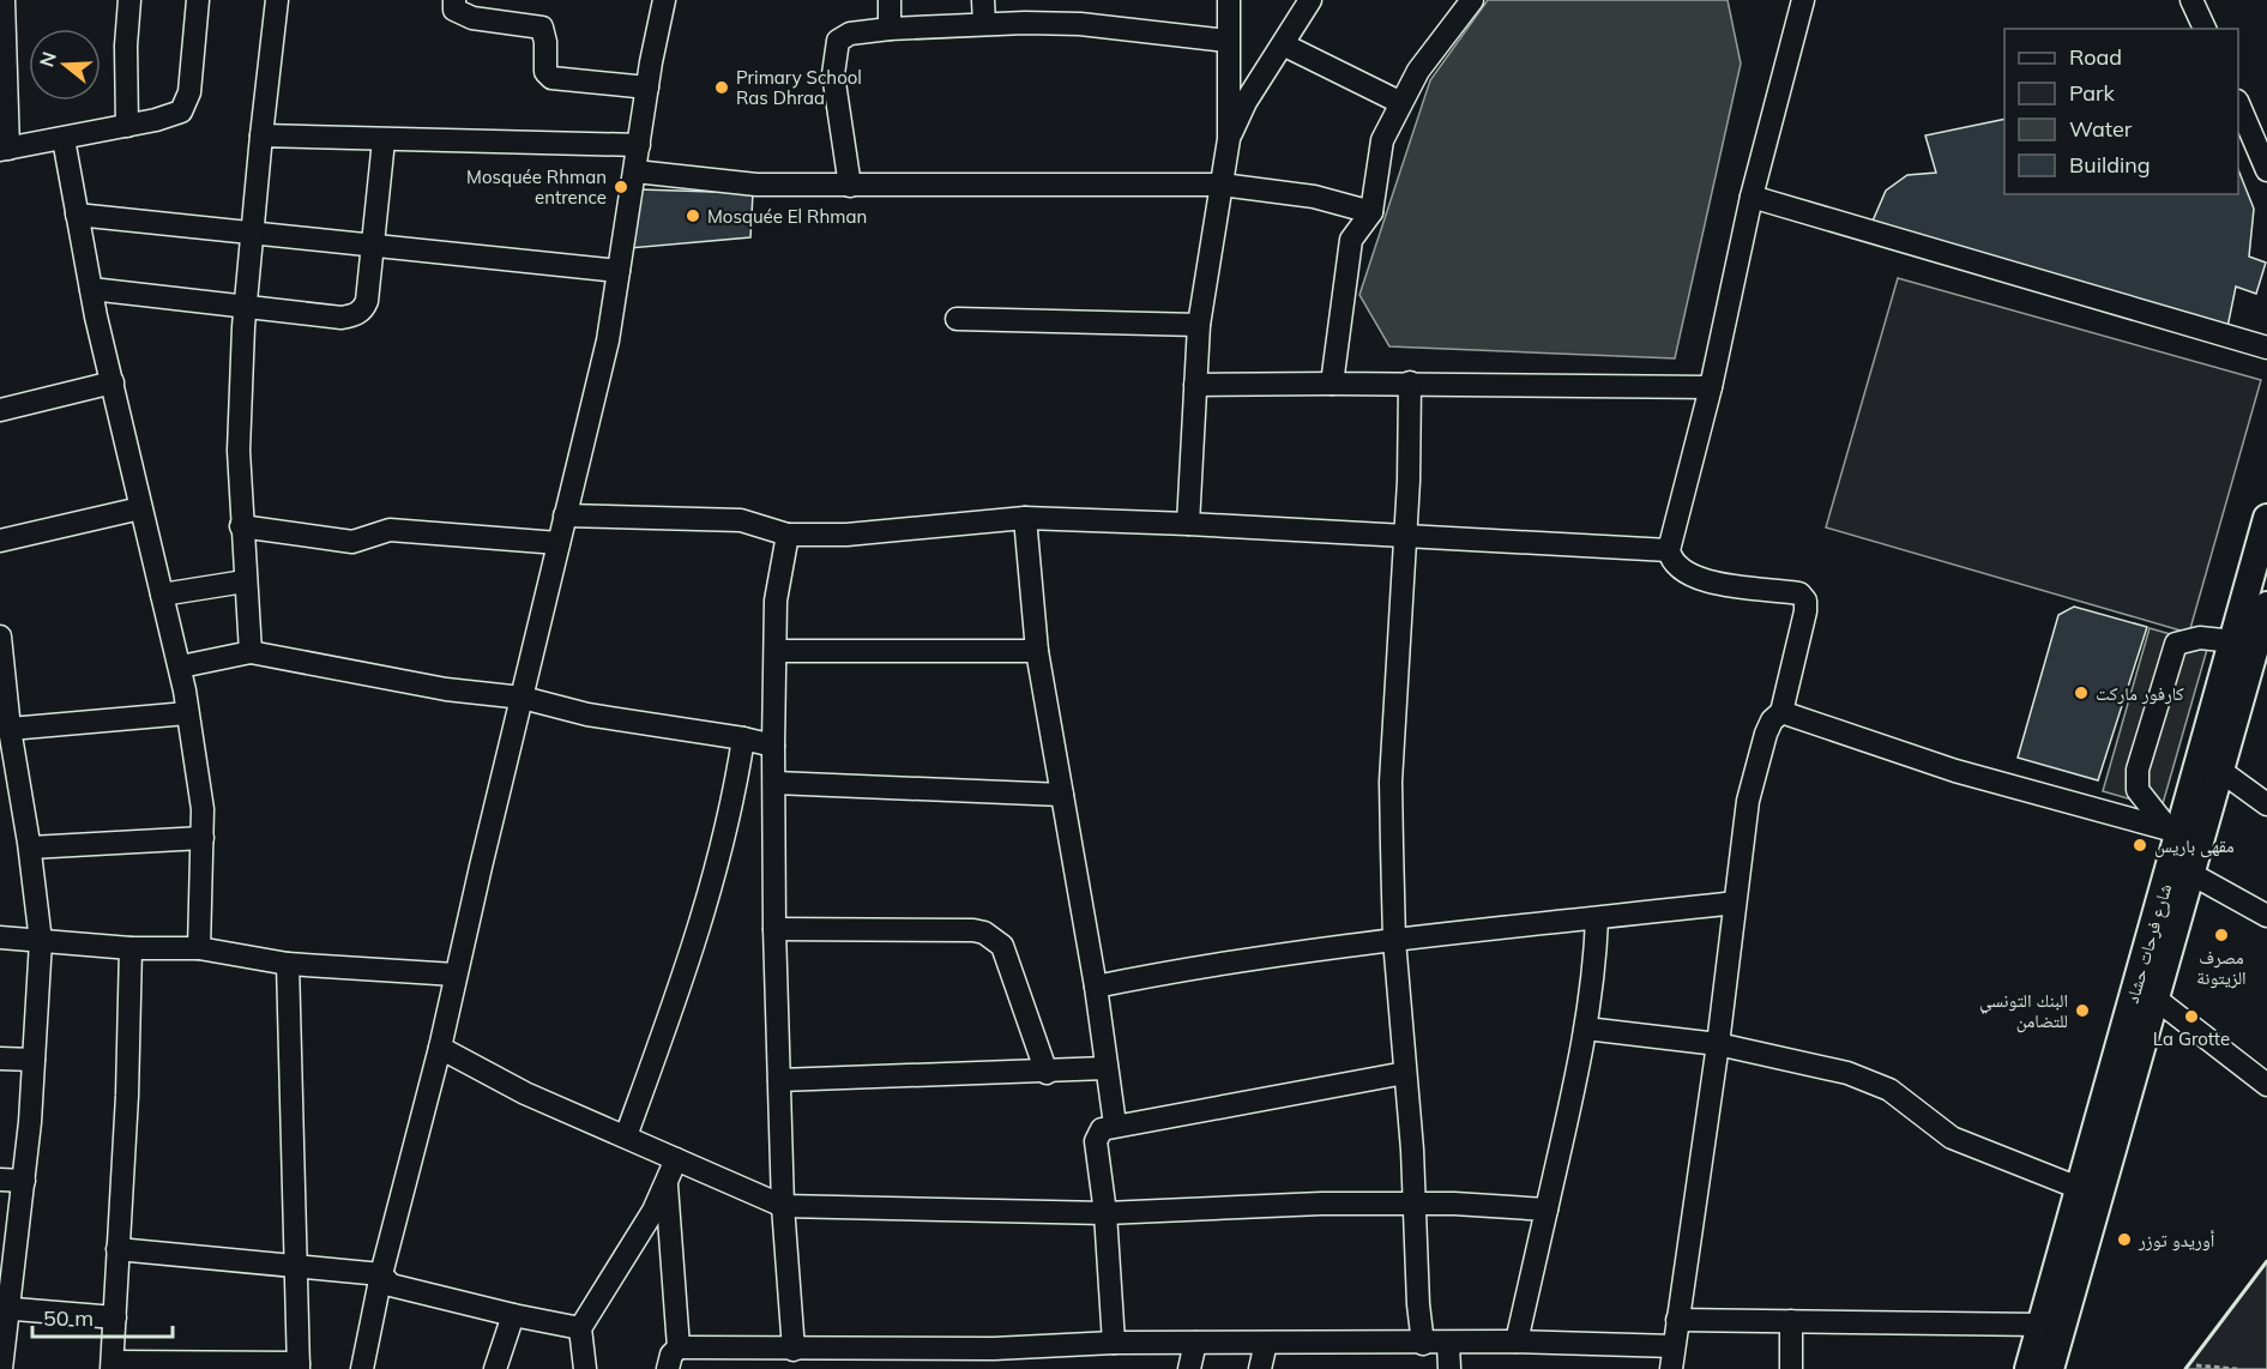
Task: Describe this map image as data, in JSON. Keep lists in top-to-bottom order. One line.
{"streets":{"main road":["شارع فرحات حشاد"]},"places":["Primary School Ras Dhraa","Mosquée Rhman entrence","Mosquée El Rhman","كارفور ماركت","مقهى باريس","مصرف الزيتونة","البنك التونسي للتضامن","La Grotte","أوريدو توزر"],"legend":["Road","Park","Water","Building"],"scale_bar":"50 m","north":"left"}
